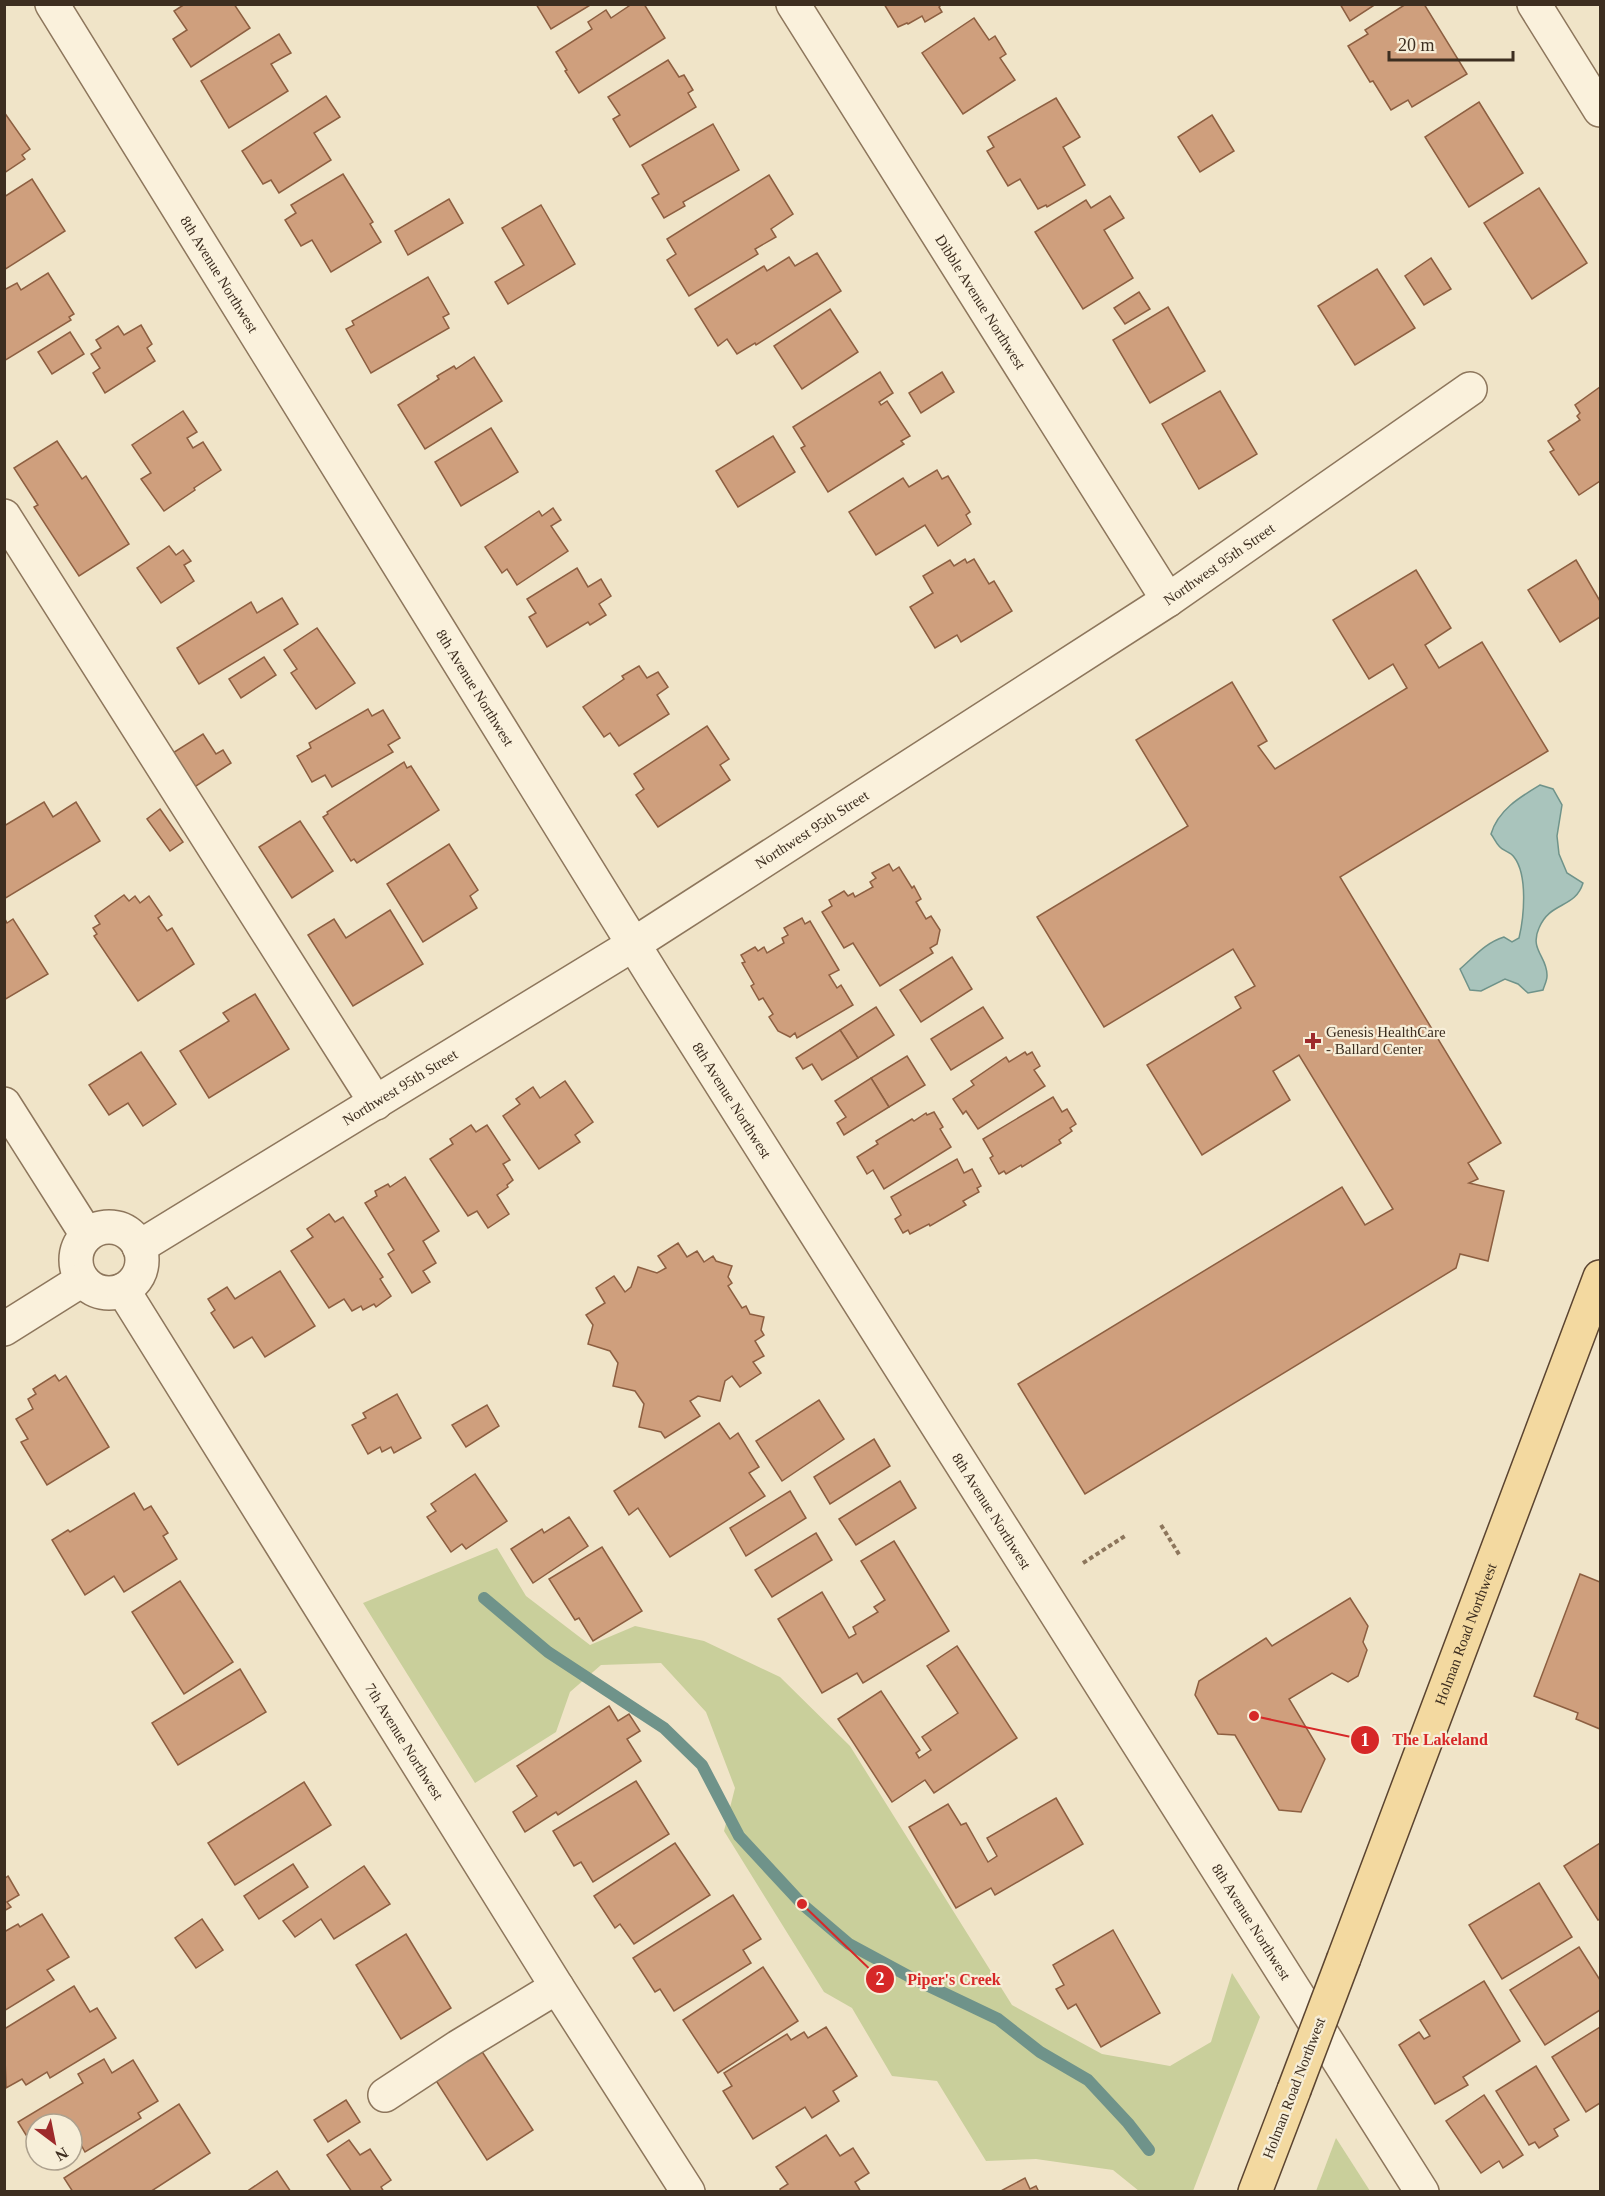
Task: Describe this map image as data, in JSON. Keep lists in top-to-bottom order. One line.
{"streets":{"main road":["Holman Road Northwest"],"street":["8th Avenue Northwest","Dibble Avenue Northwest","Northwest 95th Street","7th Avenue Northwest"]},"crossings":[["8th Avenue Northwest","Northwest 95th Street"],["Dibble Avenue Northwest","Northwest 95th Street"],["Northwest 95th Street","7th Avenue Northwest"]],"places":{"health":["Genesis HealthCare - Ballard Center"],"other":["The Lakeland","Piper's Creek"]},"scale_bar":"20 m","north":"bottom right"}
